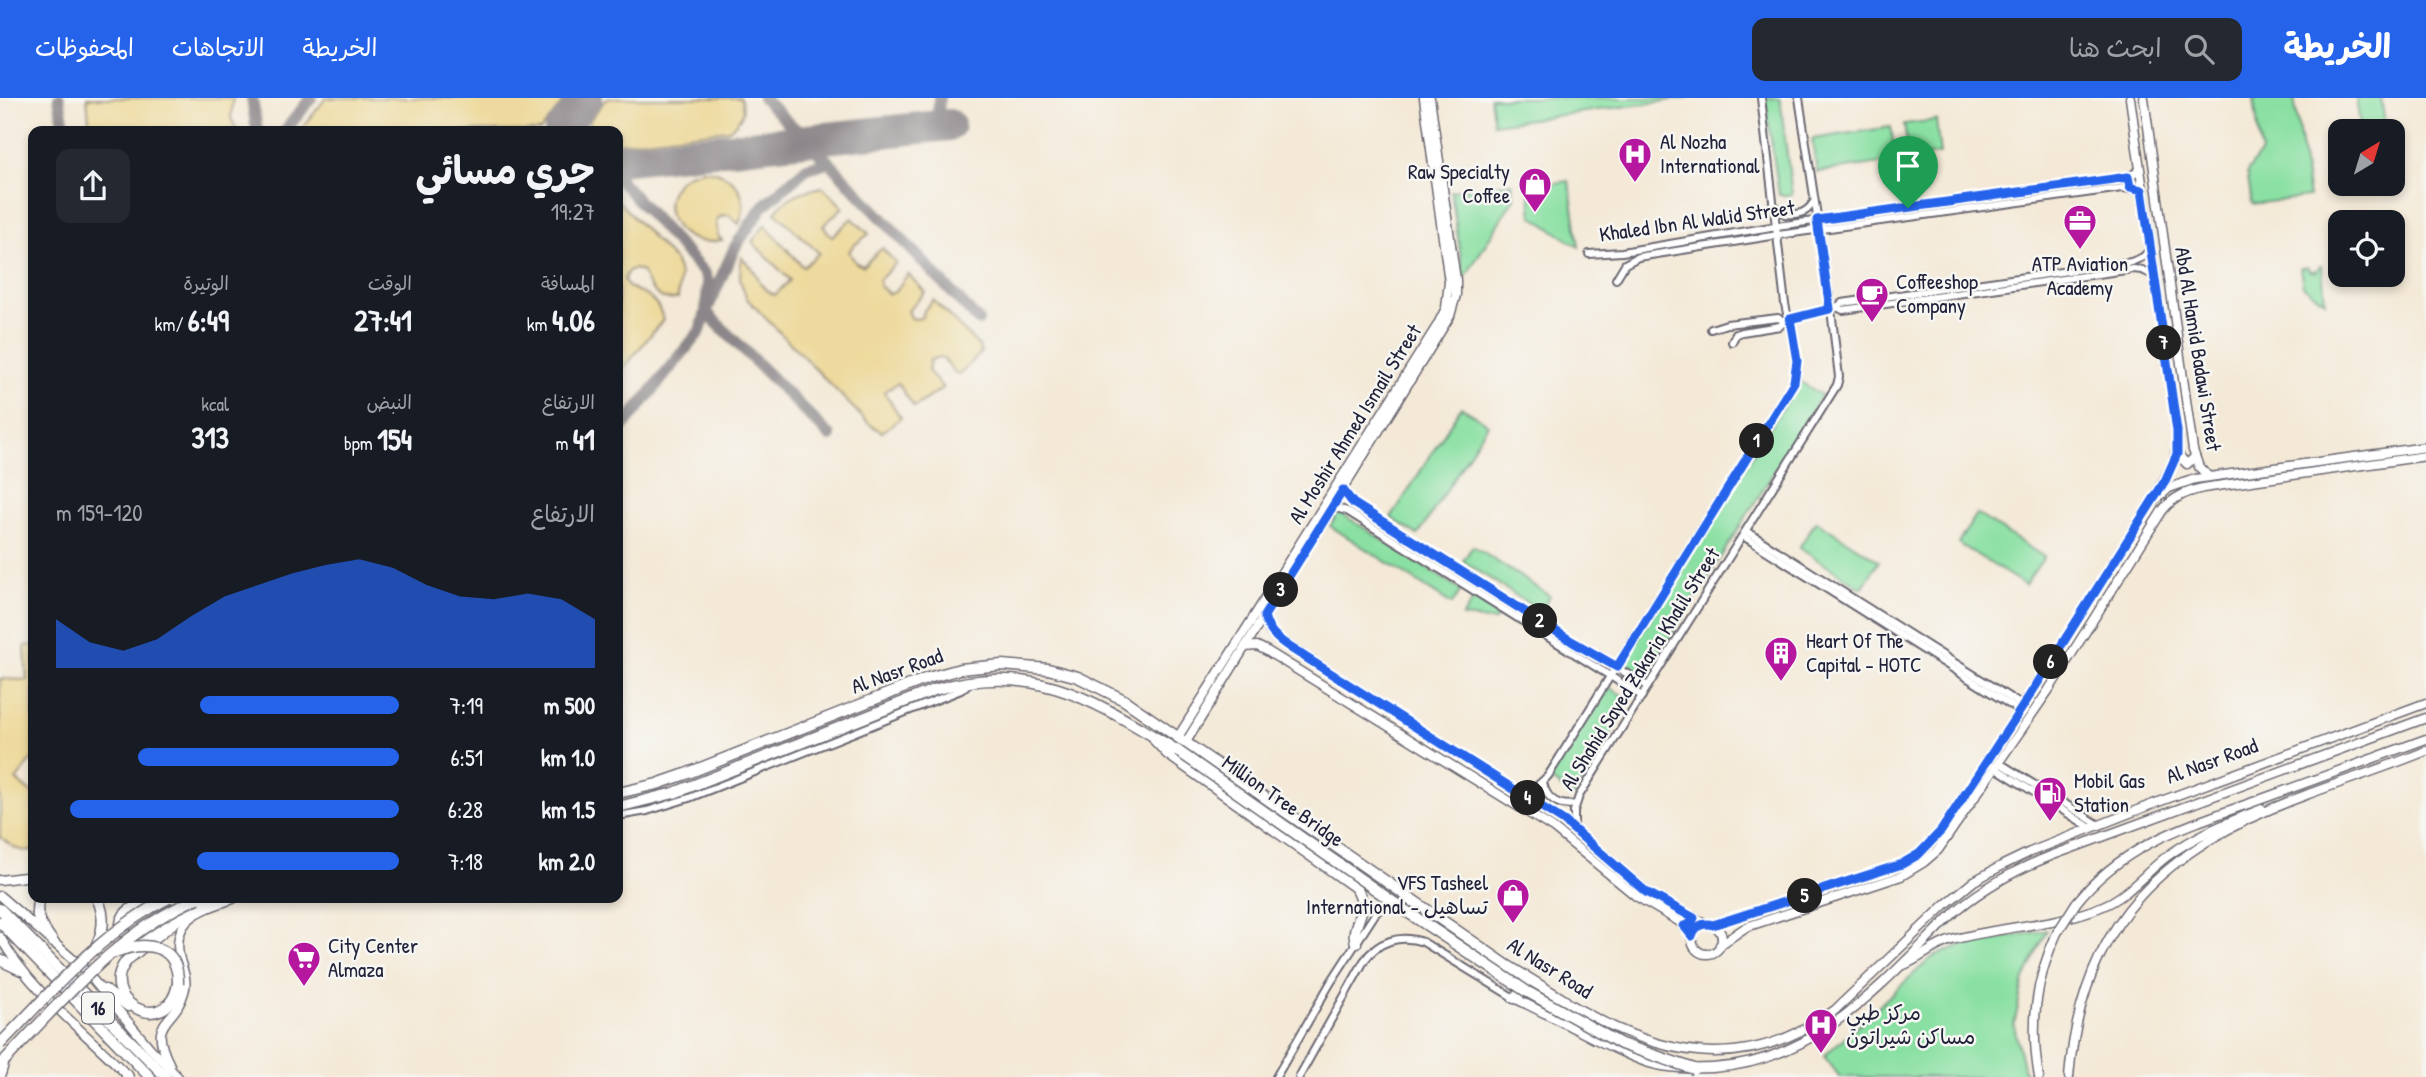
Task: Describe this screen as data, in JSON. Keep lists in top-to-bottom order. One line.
{"streets":{"highway":["Al Nasr Road","Million Tree Bridge","16"],"main road":["Abd Al Hamid Badawi Street","Al Moshir Ahmed Ismail Street"],"street":["Khaled Ibn Al Walid Street","Al Shahid Sayed Zakaria Khalil Street"]},"crossings":[["Khaled Ibn Al Walid Street","Abd Al Hamid Badawi Street"],["Khaled Ibn Al Walid Street","Al Shahid Sayed Zakaria Khalil Street"],["Al Moshir Ahmed Ismail Street","Al Nasr Road"],["Al Nasr Road","Million Tree Bridge"]],"places":{"hospital":["Al Nozha International","مركز طبي مساكن شيراتون"],"shop":["Raw Specialty Coffee","VFS Tasheel International - تساهيل"],"office":["ATP Aviation Academy"],"cafe":["Coffeeshop Company"],"building":["Heart Of The Capital - HOTC"],"fuel station":["Mobil Gas Station"],"supermarket":["City Center Almaza"]},"north":"top right","page":{"header":"الخريطة","search":"ابحث هنا","nav":["الخريطة","الاتجاهات","المحفوظات"],"heading":["جري مسائي","19:27"],"stats":[["المسافة","4.06 km"],["الوقت","27:41"],["الوتيرة","6:49 /km"],["الارتفاع","41 m"],["النبض","154 bpm"],["kcal","313"]],"pins":["7","1","3","2","6","4","5"],"chart":["الارتفاع","120–159 m"],"list":[{"name":"500 m","note":"7:19"},{"name":"1.0 km","note":"6:51"},{"name":"1.5 km","note":"6:28"},{"name":"2.0 km","note":"7:18"}]}}
